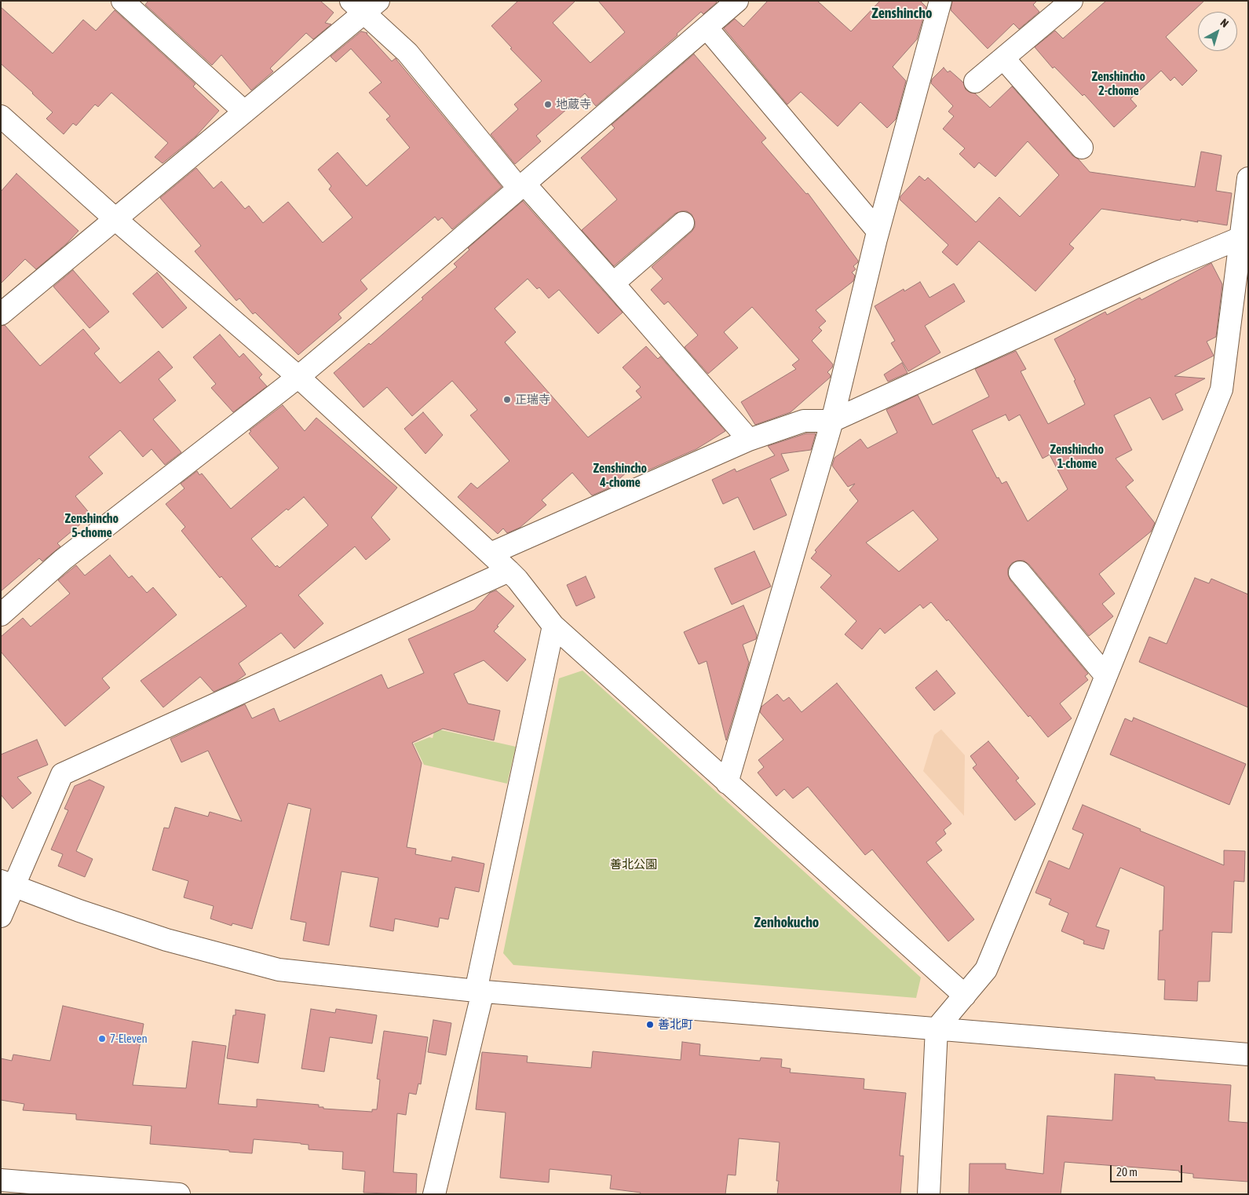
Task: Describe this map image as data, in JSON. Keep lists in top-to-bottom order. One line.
{"districts":["Zenshincho","Zenshincho 2-chome","Zenshincho 1-chome","Zenshincho 4-chome","Zenshincho 5-chome","Zenhokucho"],"parks":["善北公園"],"places":["地蔵寺","正瑞寺","善北町","7-Eleven"],"scale_bar":"20 m","north":"top right"}
